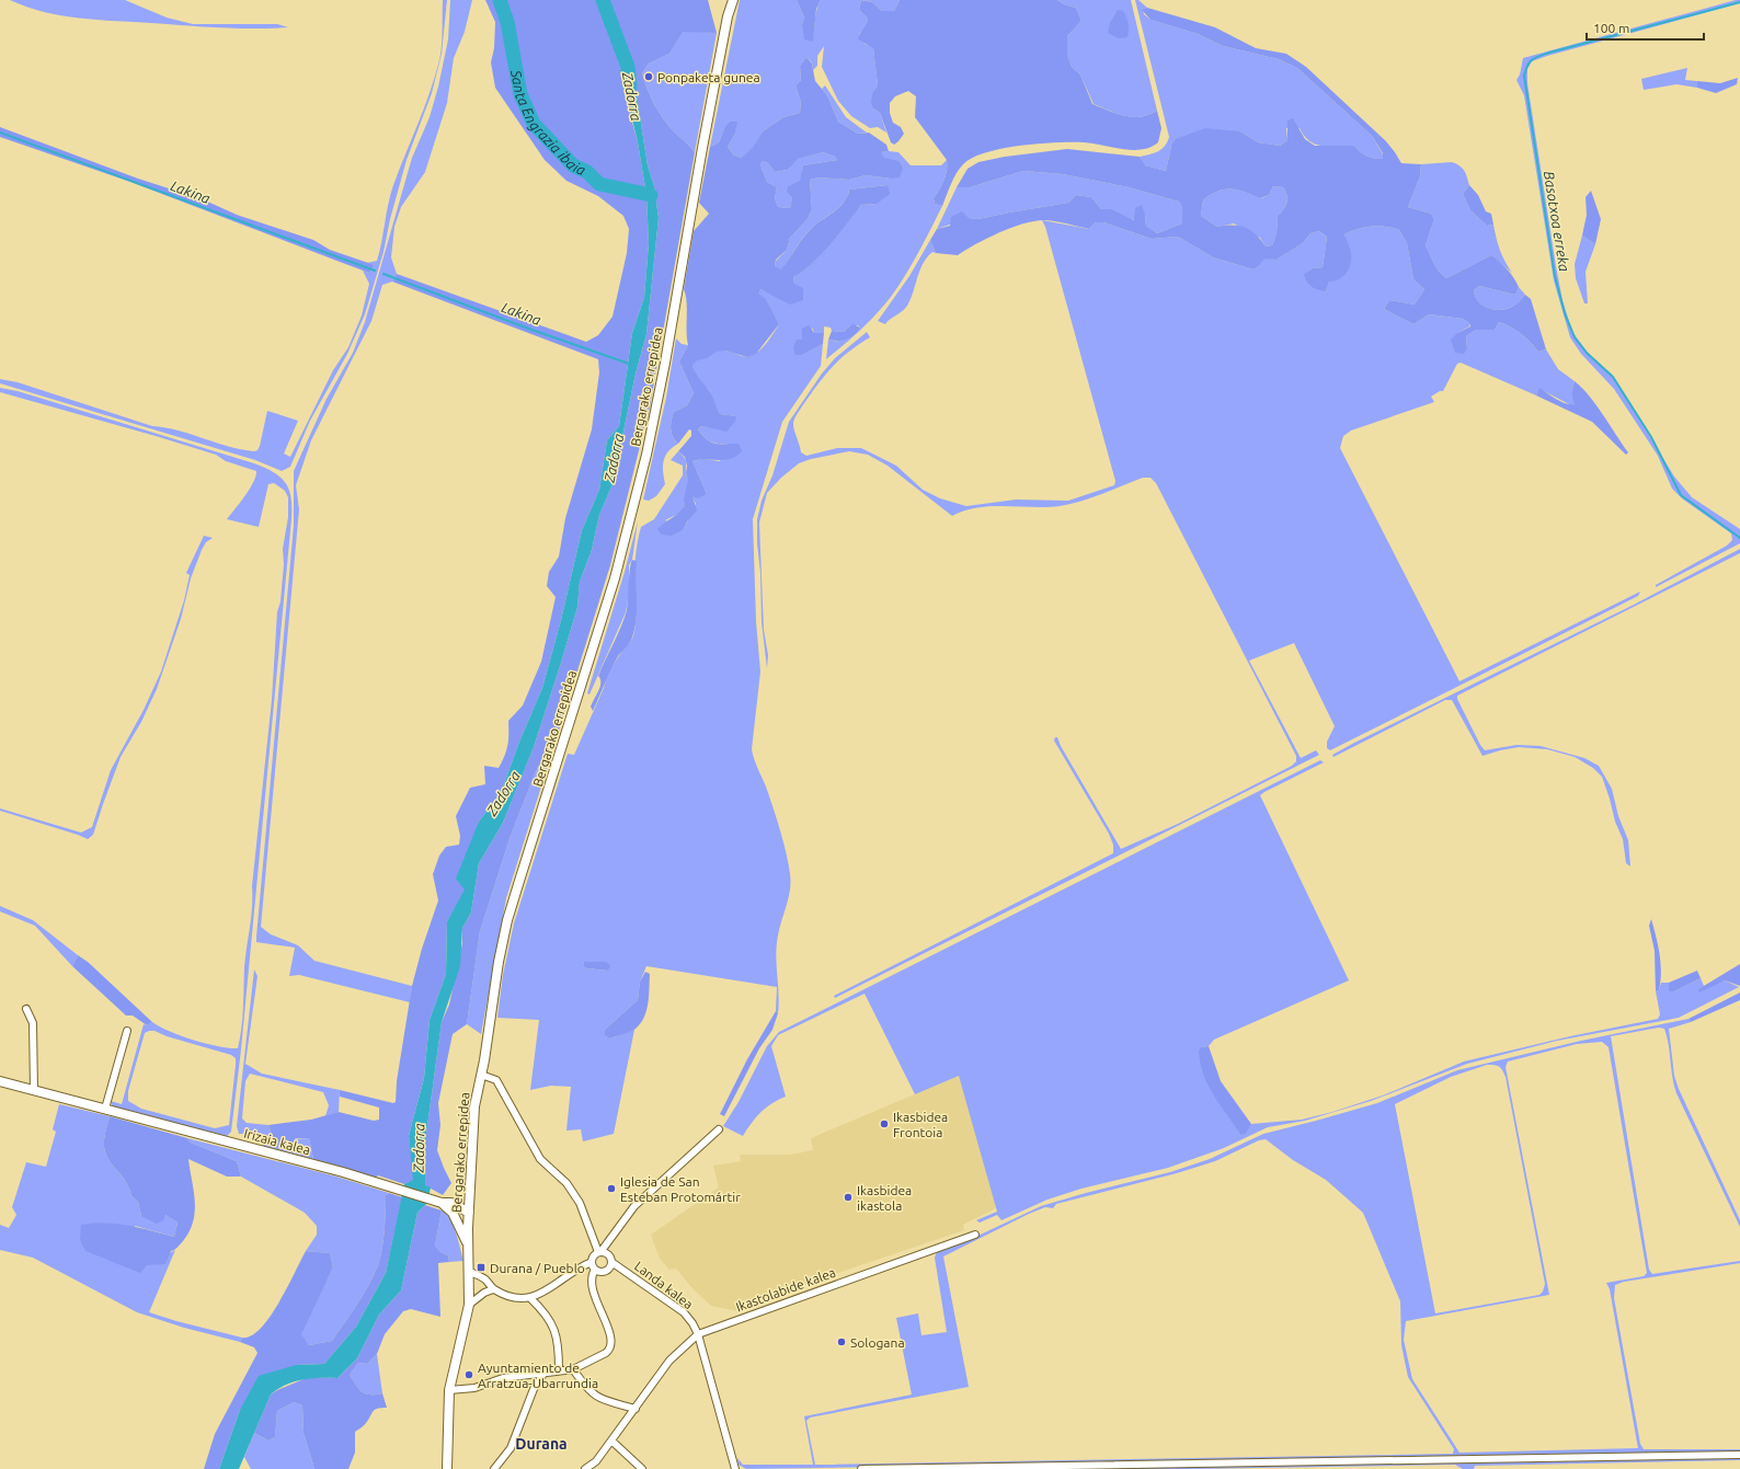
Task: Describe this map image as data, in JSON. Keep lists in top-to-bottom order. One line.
{"streets":{"street":["Bergarako errepidea","Irizaia kalea","Landa kalea","Ikastolabide kalea"]},"crossings":[["Bergarako errepidea","Irizaia kalea"],["Landa kalea","Ikastolabide kalea"]],"districts":["Durana"],"water":["Zadorra","Santa Engrazia ibaia","Lakina","Basotxoa erreka"],"places":{"other":["Ponpaketa gunea","Ikasbidea Frontoia","Iglesia de San Esteban Protomártir","Ikasbidea ikastola","Sologana","Ayuntamiento de Arratzua-Ubarrundia"],"transit":["Durana / Pueblo"]},"scale_bar":"100 m"}
